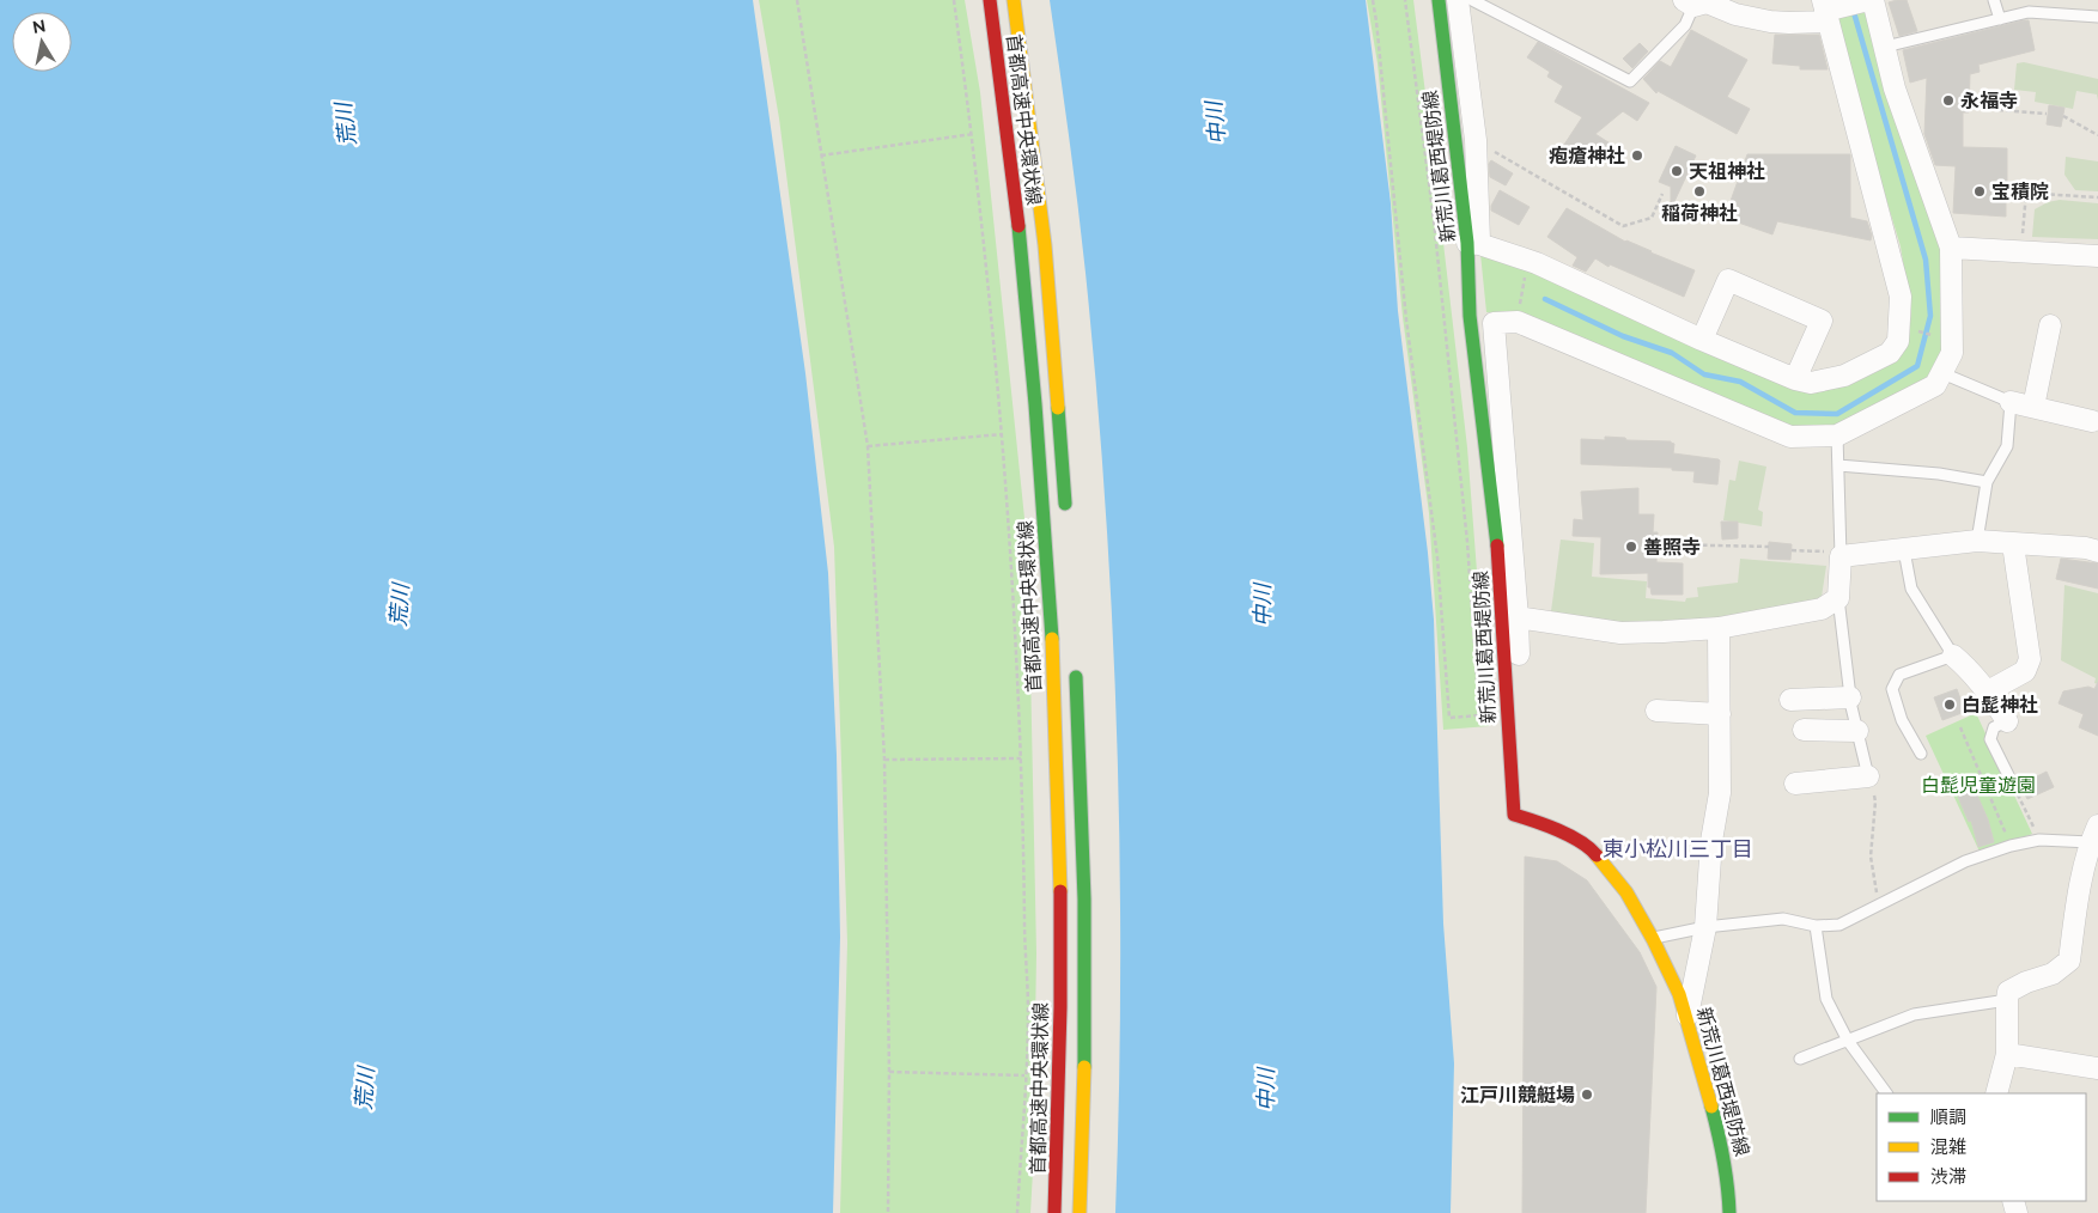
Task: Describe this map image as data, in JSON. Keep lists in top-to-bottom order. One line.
{"streets":{"main road":["首都高速中央環状線","新荒川葛西堤防線"]},"districts":["東小松川三丁目"],"water":["中川","荒川"],"parks":["白髭児童遊園"],"places":["永福寺","疱瘡神社","天祖神社","稲荷神社","宝積院","善照寺","白髭神社","江戸川競艇場"],"legend":["順調","混雑","渋滞"],"north":"top"}
